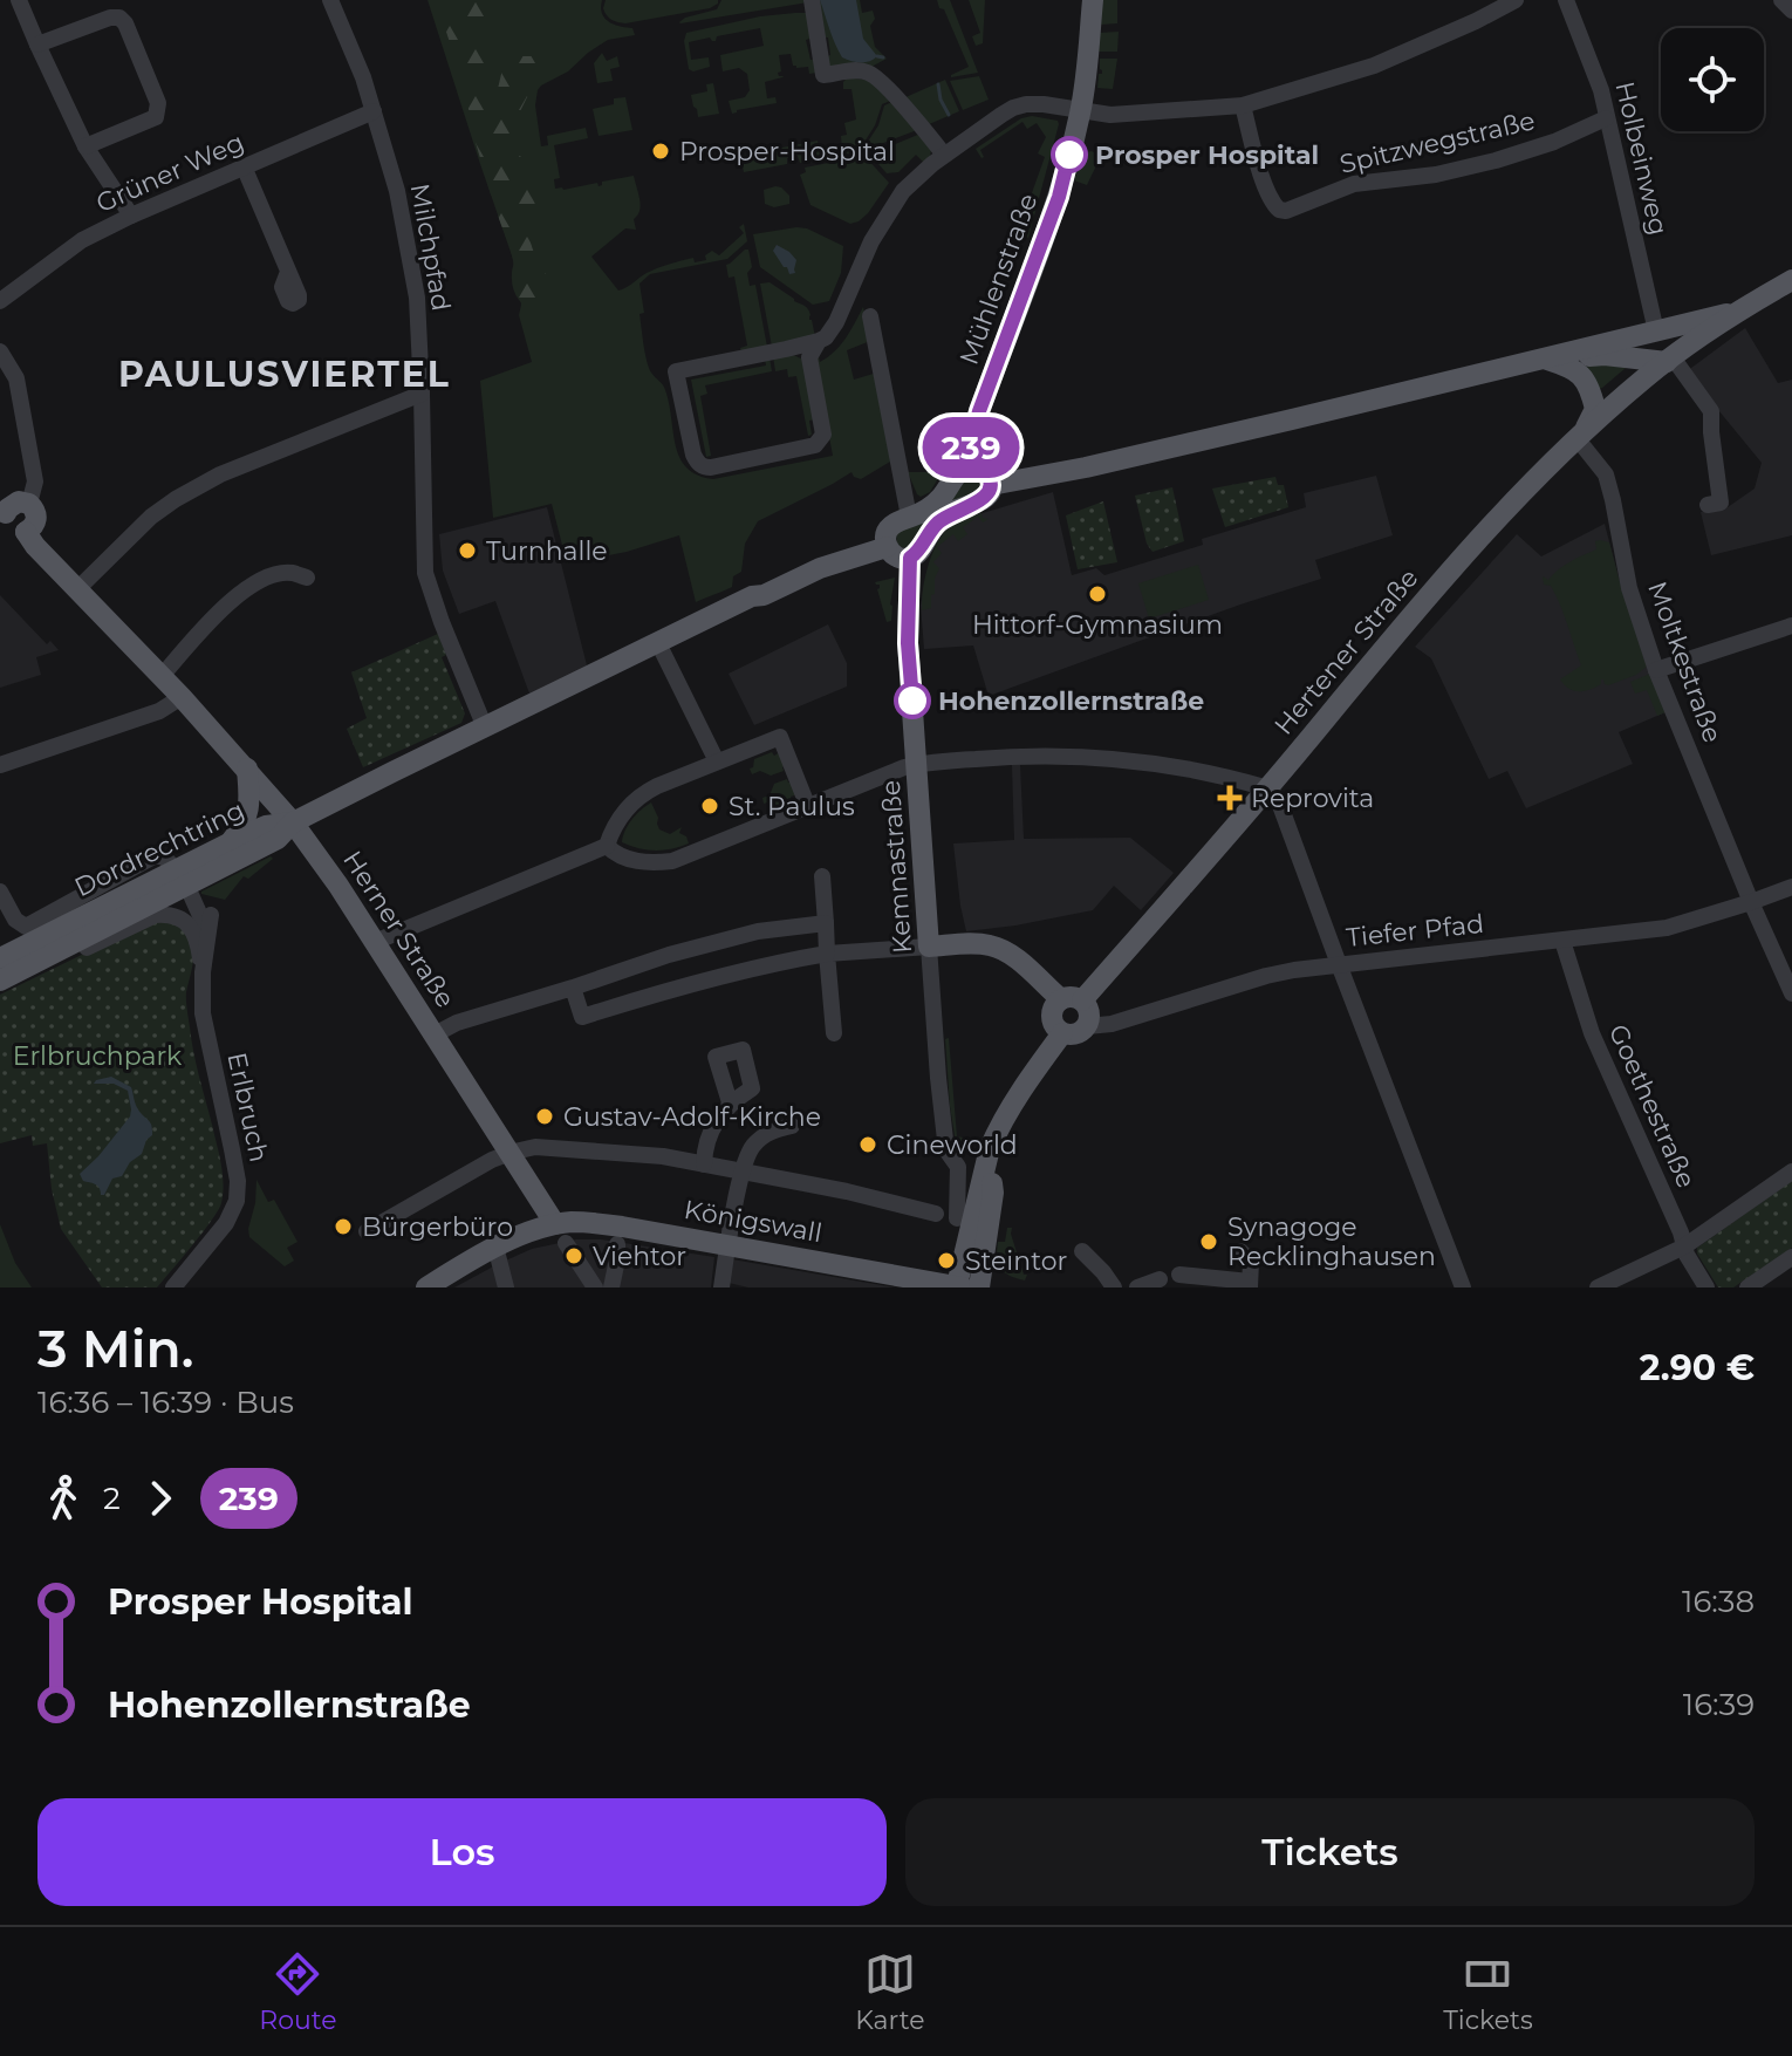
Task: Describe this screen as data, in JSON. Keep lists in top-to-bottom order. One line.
{"streets":{"main road":["Mühlenstraße","Hertener Straße","Dordrechtring","Kemnastraße","Herner Straße","Königswall"],"street":["Spitzwegstraße","Holbeinweg","Grüner Weg","Milchpfad","Moltkestraße","Tiefer Pfad","Goethestraße","Erlbruch"]},"crossings":[["Spitzwegstraße","Holbeinweg"],["Grüner Weg","Milchpfad"],["Hertener Straße","Moltkestraße"],["Hertener Straße","Tiefer Pfad"],["Moltkestraße","Tiefer Pfad"],["Dordrechtring","Herner Straße"],["Dordrechtring","Erlbruch"],["Herner Straße","Königswall"],["Tiefer Pfad","Goethestraße"]],"districts":["PAULUSVIERTEL"],"parks":["Erlbruchpark"],"places":{"other":["Prosper-Hospital","Prosper Hospital","Turnhalle","Hittorf-Gymnasium","Hohenzollernstraße","St. Paulus","Gustav-Adolf-Kirche","Cineworld","Bürgerbüro","Synagoge Recklinghausen","Viehtor","Steintor"],"health":["Reprovita"]},"lines":["bus line 239"],"page":{"on_map":"239","heading":["3 Min.","16:36 – 16:39 · Bus","2.90 €"],"legs":["2","239"],"list":[{"name":"Prosper Hospital","value":"16:38"},{"name":"Hohenzollernstraße","value":"16:39"}],"buttons":["Los","Tickets"],"tabs":["Route","Karte","Tickets"]}}
